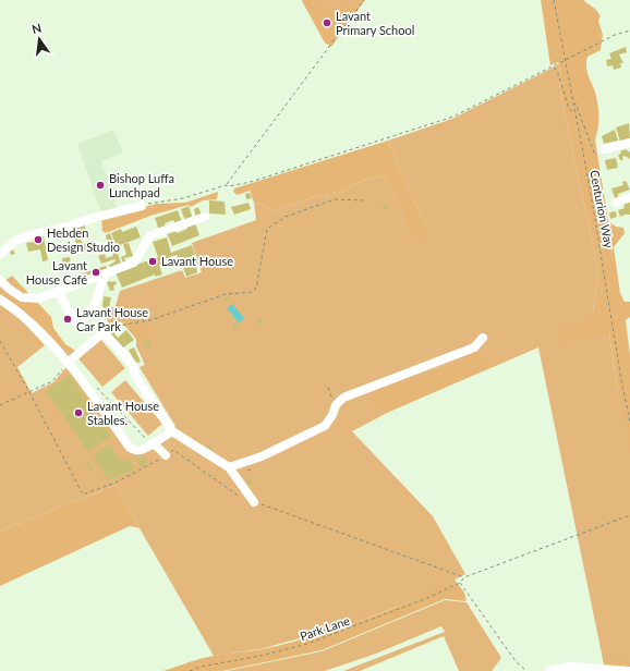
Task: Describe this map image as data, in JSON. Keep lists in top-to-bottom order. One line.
{"streets":{"path":["Centurion Way","Park Lane"]},"places":["Lavant Primary School","Bishop Luffa Lunchpad","Hebden Design Studio","Lavant House","Lavant House Café","Lavant House Car Park","Lavant House Stables."],"north":"top"}
